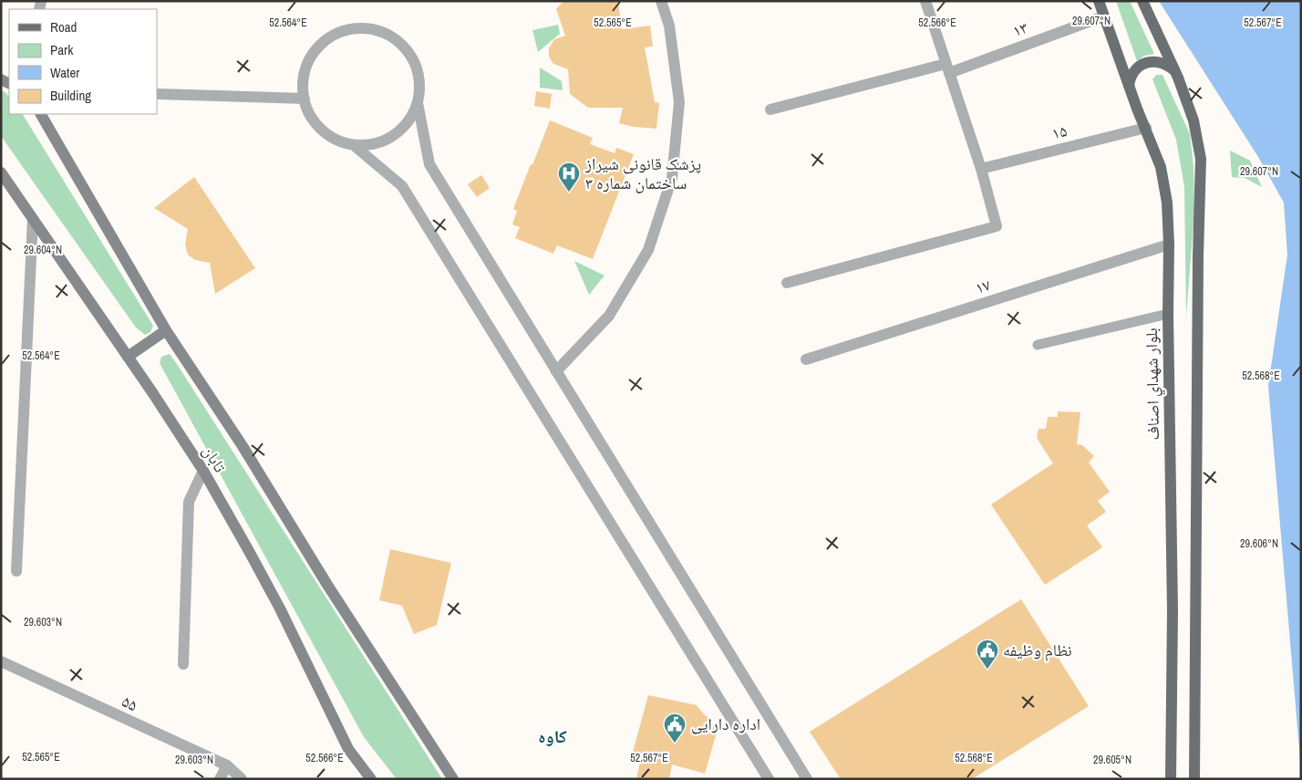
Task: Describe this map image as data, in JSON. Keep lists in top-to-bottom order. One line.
{"streets":{"main road":["بلوار شهداي اصناف"],"street":["۱۳","۱۵","۱۷","تابان","۵۵"]},"crossings":[["۱۳","بلوار شهداي اصناف"],["۱۵","بلوار شهداي اصناف"],["۱۷","بلوار شهداي اصناف"]],"districts":["کاوه"],"places":{"hospital":["پزشک قانونی شیراز ساختمان شماره ٣"],"public building":["نظام وظیفه","اداره دارایی"]},"legend":["Road","Park","Water","Building"],"coordinates":["29.607°N","52.564°E","52.565°E","52.566°E","52.567°E","29.604°N","52.568°E","29.606°N","29.603°N","29.605°N"]}
